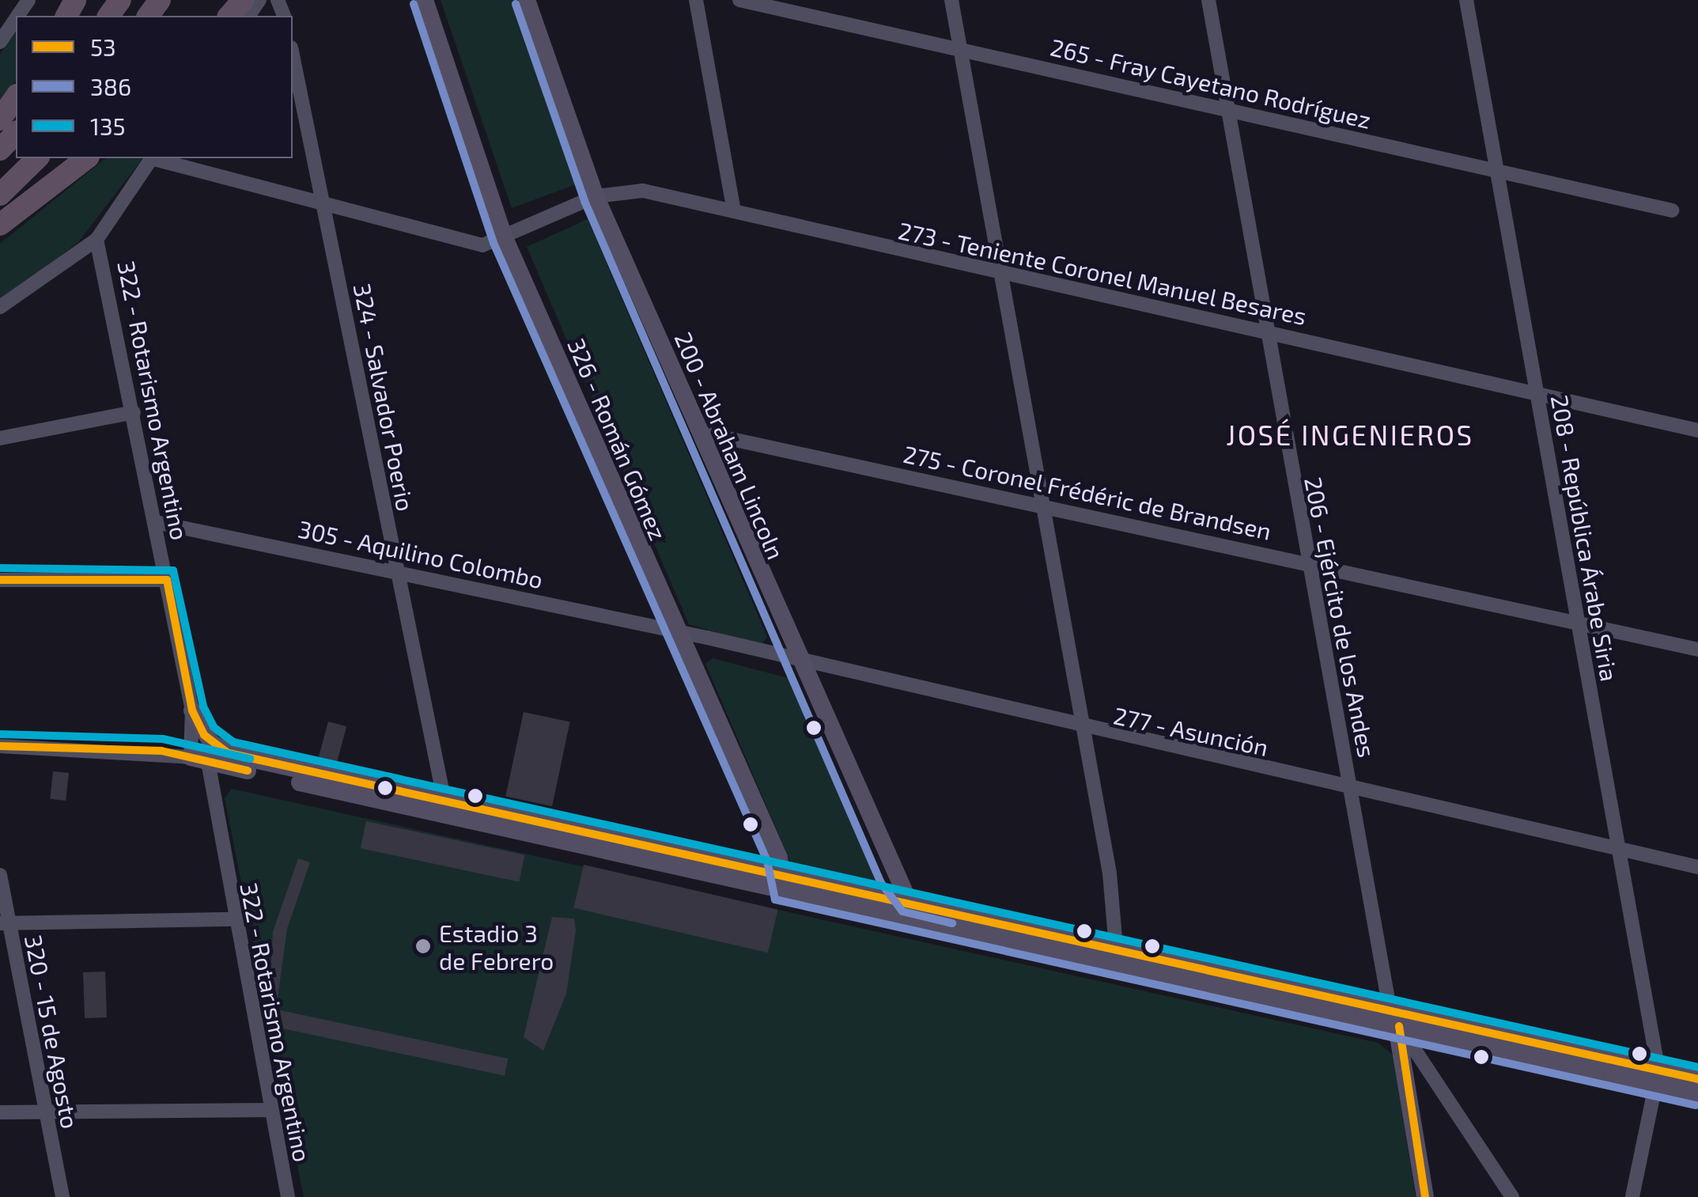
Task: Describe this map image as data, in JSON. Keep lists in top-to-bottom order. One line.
{"streets":{"main road":["326 - Román Gómez","200 - Abraham Lincoln"],"street":["265 - Fray Cayetano Rodríguez","273 - Teniente Coronel Manuel Besares","324 - Salvador Poerio","322 - Rotarismo Argentino","275 - Coronel Frédéric de Brandsen","208 - República Árabe Siria","305 - Aquilino Colombo","206 - Ejército de los Andes","277 - Asunción","320 - 15 de Agosto"]},"crossings":[["265 - Fray Cayetano Rodríguez","208 - República Árabe Siria"],["265 - Fray Cayetano Rodríguez","206 - Ejército de los Andes"],["273 - Teniente Coronel Manuel Besares","324 - Salvador Poerio"],["273 - Teniente Coronel Manuel Besares","326 - Román Gómez"],["273 - Teniente Coronel Manuel Besares","200 - Abraham Lincoln"],["273 - Teniente Coronel Manuel Besares","208 - República Árabe Siria"],["273 - Teniente Coronel Manuel Besares","206 - Ejército de los Andes"],["324 - Salvador Poerio","305 - Aquilino Colombo"],["322 - Rotarismo Argentino","305 - Aquilino Colombo"],["326 - Román Gómez","305 - Aquilino Colombo"],["326 - Román Gómez","277 - Asunción"],["200 - Abraham Lincoln","275 - Coronel Frédéric de Brandsen"],["200 - Abraham Lincoln","277 - Asunción"],["275 - Coronel Frédéric de Brandsen","208 - República Árabe Siria"],["275 - Coronel Frédéric de Brandsen","206 - Ejército de los Andes"],["208 - República Árabe Siria","277 - Asunción"],["305 - Aquilino Colombo","277 - Asunción"],["206 - Ejército de los Andes","277 - Asunción"]],"districts":["JOSÉ INGENIEROS"],"places":["Estadio 3 de Febrero"],"lines":["transit line 386","transit line 135","transit line 53"],"legend":["53","386","135"]}
